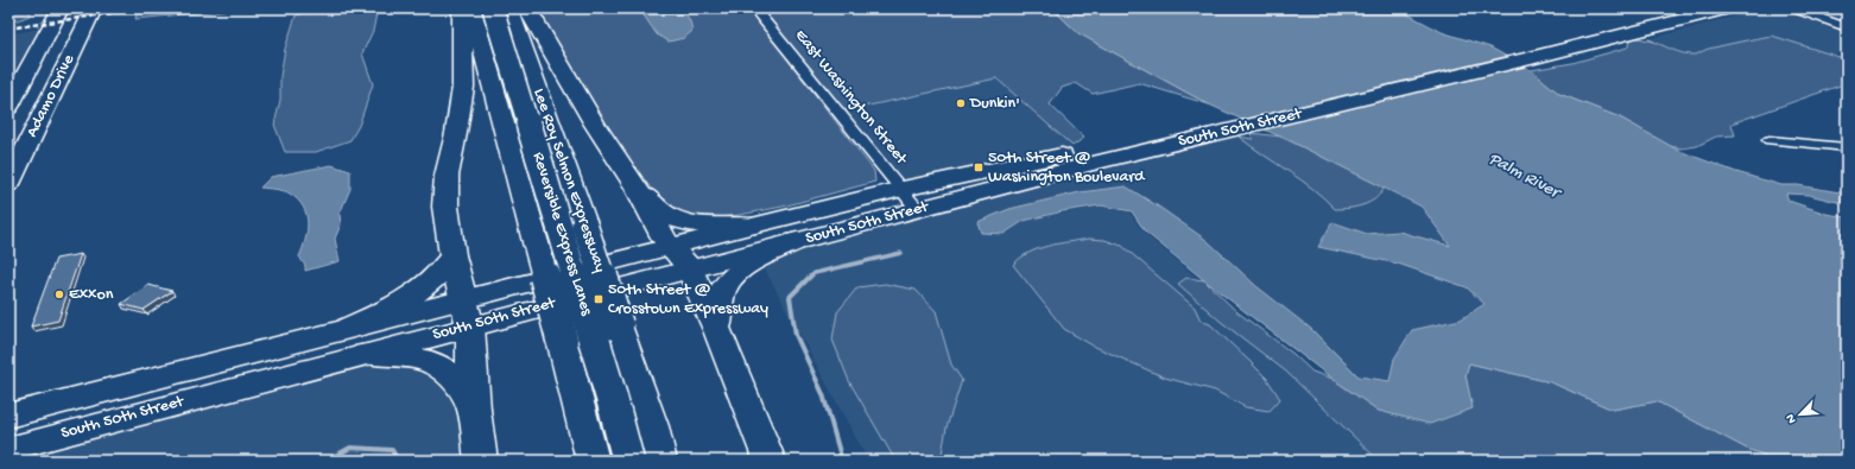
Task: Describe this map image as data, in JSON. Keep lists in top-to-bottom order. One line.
{"streets":{"highway":["Lee Roy Selmon Expressway","Reversible Express Lanes"],"main road":["Adamo Drive","South 50th Street"],"street":["East Washington Street"]},"crossings":[["East Washington Street","South 50th Street"]],"water":["Palm River"],"places":{"other":["Dunkin'","Exxon"],"transit":["50th Street @ Washington Boulevard","50th Street @ Crosstown Expressway"]},"north":"bottom left"}
